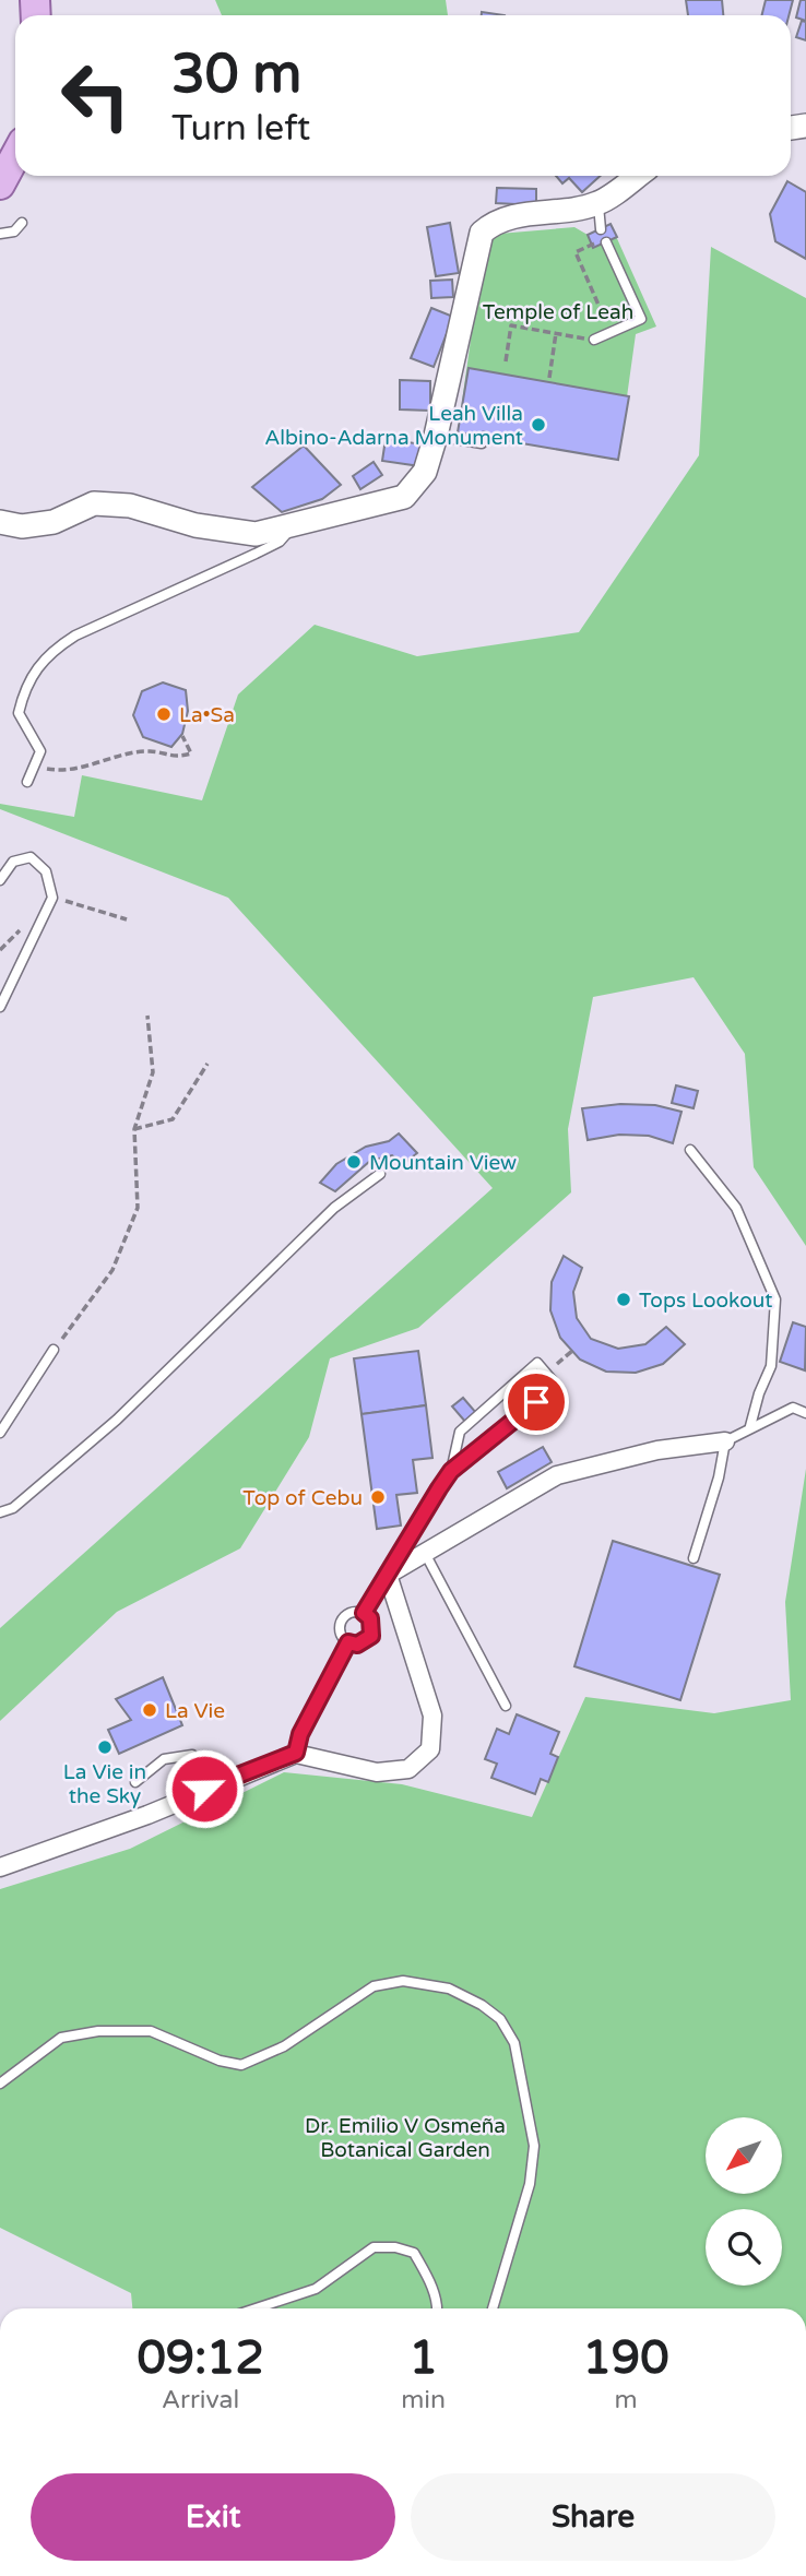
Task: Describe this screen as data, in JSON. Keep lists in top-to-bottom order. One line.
{"parks":["Temple of Leah","Dr. Emilio V Osmeña Botanical Garden"],"places":["Leah Villa Albino-Adarna Monument","La•Sa","Mountain View","Tops Lookout","Top of Cebu","La Vie","La Vie in the Sky"],"north":"bottom left","page":{"turn":["30 m","Turn left"],"eta":["09:12","Arrival","1","min","190","m"],"buttons":["Exit","Share"]}}
